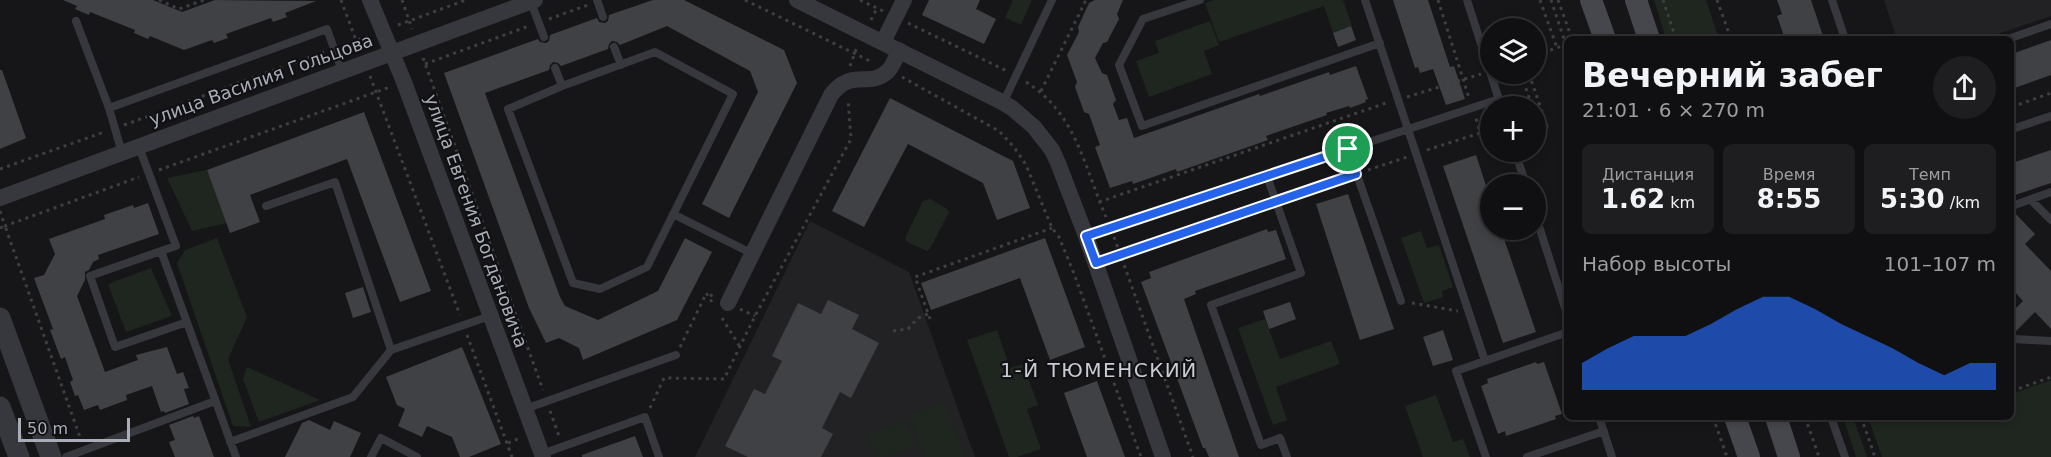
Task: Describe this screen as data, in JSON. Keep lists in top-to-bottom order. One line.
{"streets":{"street":["улица Василия Гольцова","улица Евгения Богдановича"]},"crossings":[["улица Василия Гольцова","улица Евгения Богдановича"]],"districts":["1-Й ТЮМЕНСКИЙ"],"scale_bar":"50 m","page":{"map_buttons":["+","−"],"heading":["Вечерний забег","21:01 · 6 × 270 m"],"stats":[["Дистанция","1.62 km"],["Время","8:55"],["Темп","5:30 /km"]],"chart":["Набор высоты","101–107 m"],"scale":"50 m"}}
